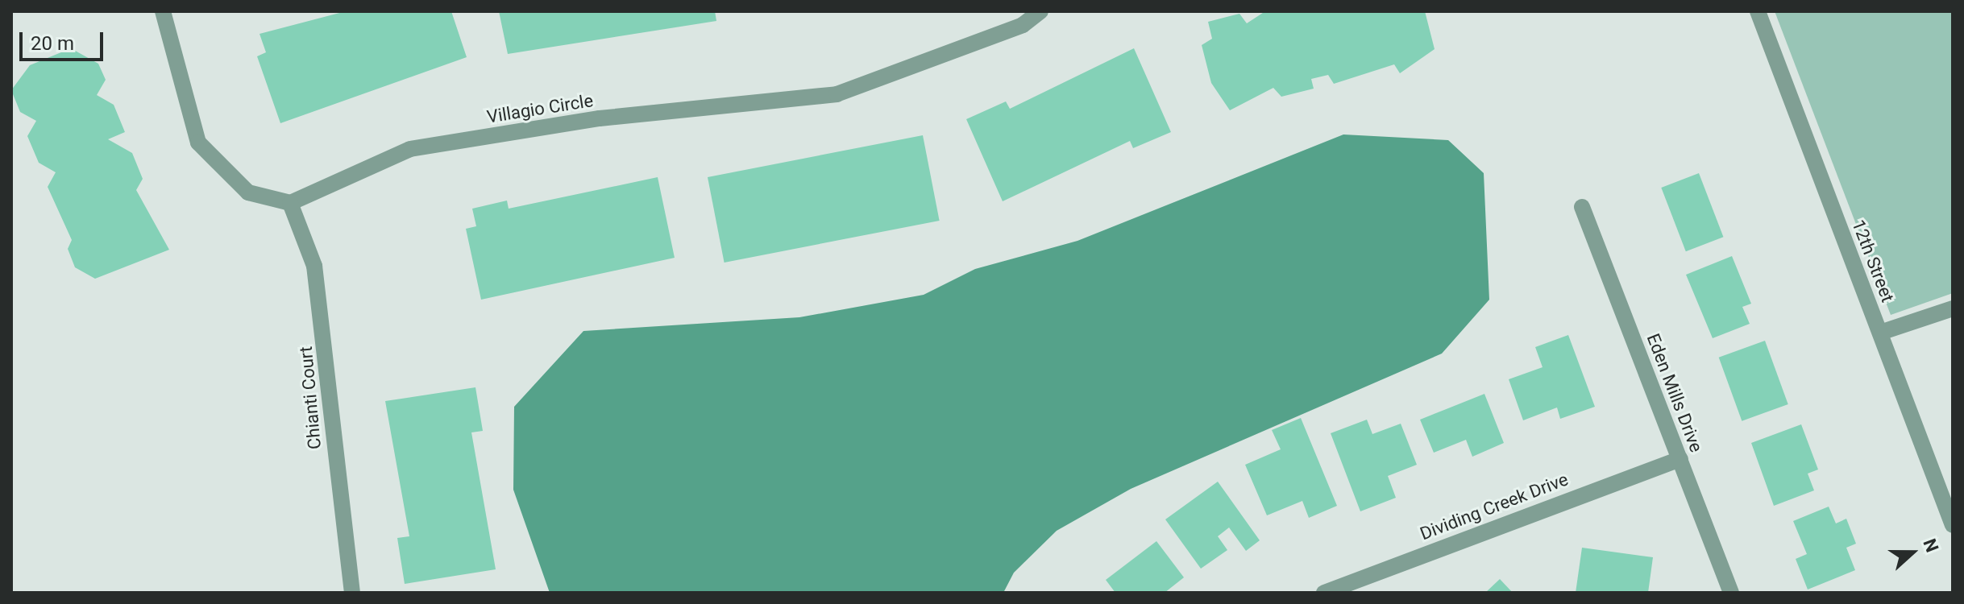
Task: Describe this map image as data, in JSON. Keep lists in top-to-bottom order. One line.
{"streets":{"street":["Villagio Circle","12th Street","Eden Mills Drive","Chianti Court","Dividing Creek Drive"]},"crossings":[["Villagio Circle","Chianti Court"],["Eden Mills Drive","Dividing Creek Drive"]],"scale_bar":"20 m","north":"right"}
